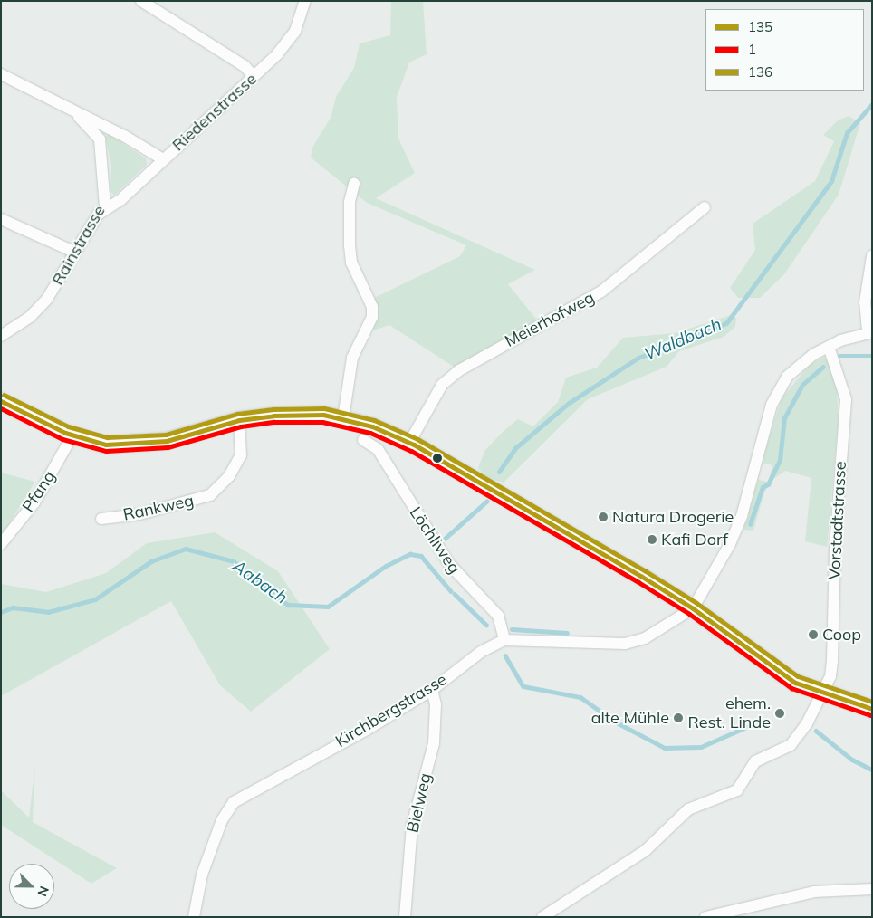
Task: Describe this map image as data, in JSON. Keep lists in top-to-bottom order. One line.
{"streets":{"street":["Riedenstrasse","Rainstrasse","Meierhofweg","Pfang","Rankweg","Vorstadtstrasse","Löchliweg","Kirchbergstrasse","Bielweg"]},"crossings":[["Riedenstrasse","Rainstrasse"],["Löchliweg","Kirchbergstrasse"],["Kirchbergstrasse","Bielweg"]],"water":["Waldbach","Aabach"],"places":["Natura Drogerie","Kafi Dorf","Coop","ehem. Rest. Linde","alte Mühle"],"lines":["transit line 136","transit line 135","transit line 1"],"legend":["135","1","136"],"north":"bottom right"}
